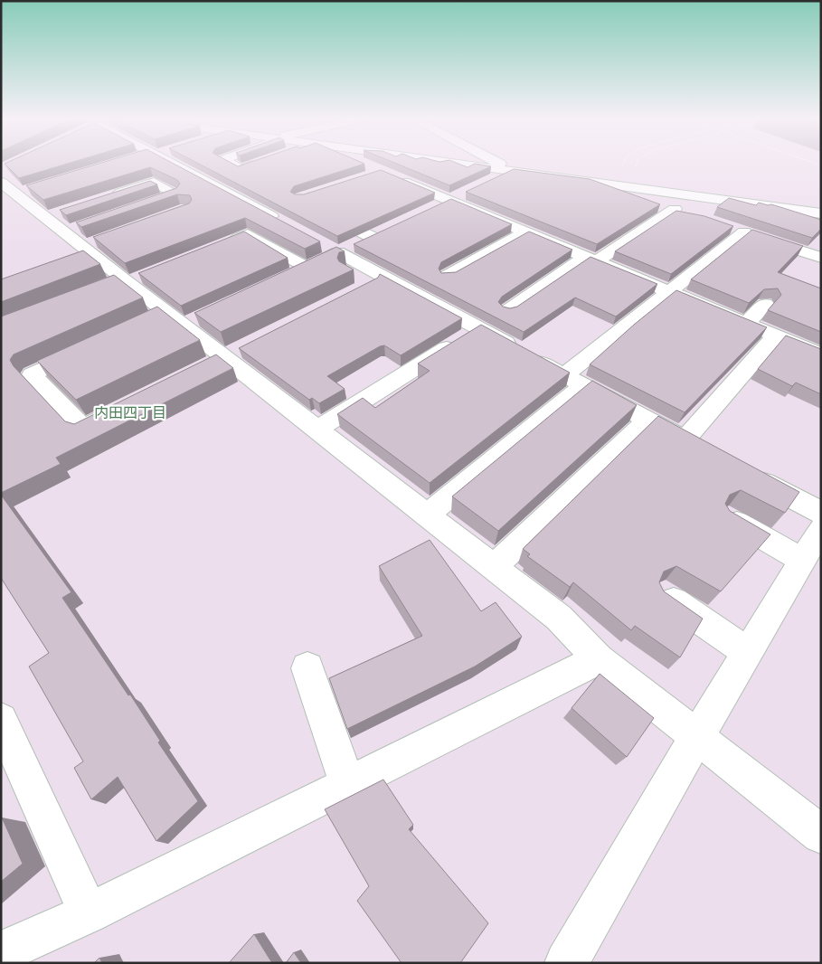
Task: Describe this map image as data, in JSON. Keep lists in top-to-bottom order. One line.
{"districts":["内田四丁目"]}
